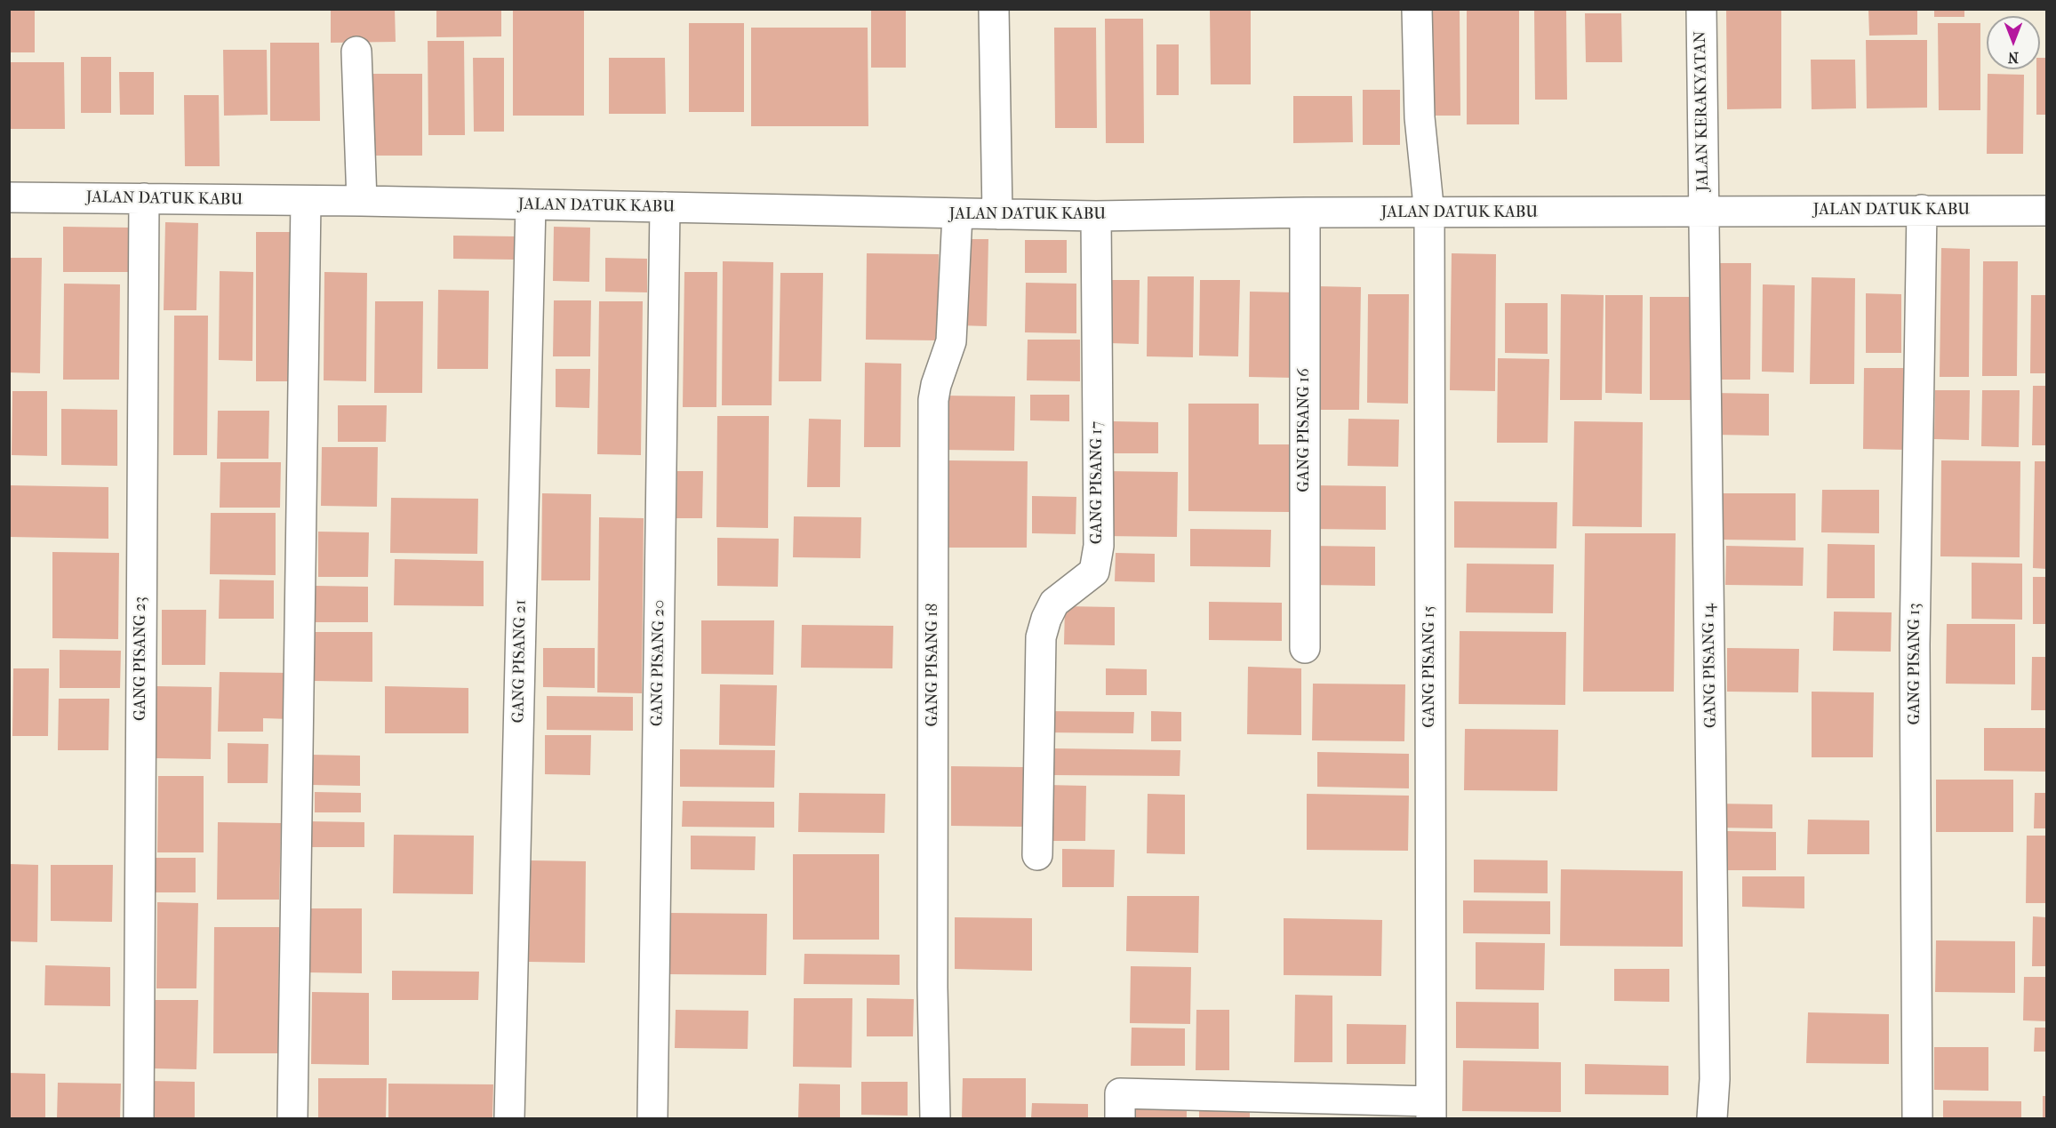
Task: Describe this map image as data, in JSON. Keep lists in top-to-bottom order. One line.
{"streets":{"street":["JALAN KERAKYATAN","JALAN DATUK KABU","GANG PISANG 16","GANG PISANG 17","GANG PISANG 23","GANG PISANG 21","GANG PISANG 20","GANG PISANG 13","GANG PISANG 18","GANG PISANG 14","GANG PISANG 15"]},"crossings":[["JALAN KERAKYATAN","JALAN DATUK KABU"],["JALAN KERAKYATAN","GANG PISANG 14"],["JALAN DATUK KABU","GANG PISANG 16"],["JALAN DATUK KABU","GANG PISANG 17"],["JALAN DATUK KABU","GANG PISANG 23"],["JALAN DATUK KABU","GANG PISANG 21"],["JALAN DATUK KABU","GANG PISANG 20"],["JALAN DATUK KABU","GANG PISANG 13"],["JALAN DATUK KABU","GANG PISANG 18"],["JALAN DATUK KABU","GANG PISANG 14"],["JALAN DATUK KABU","GANG PISANG 15"]],"north":"bottom"}
